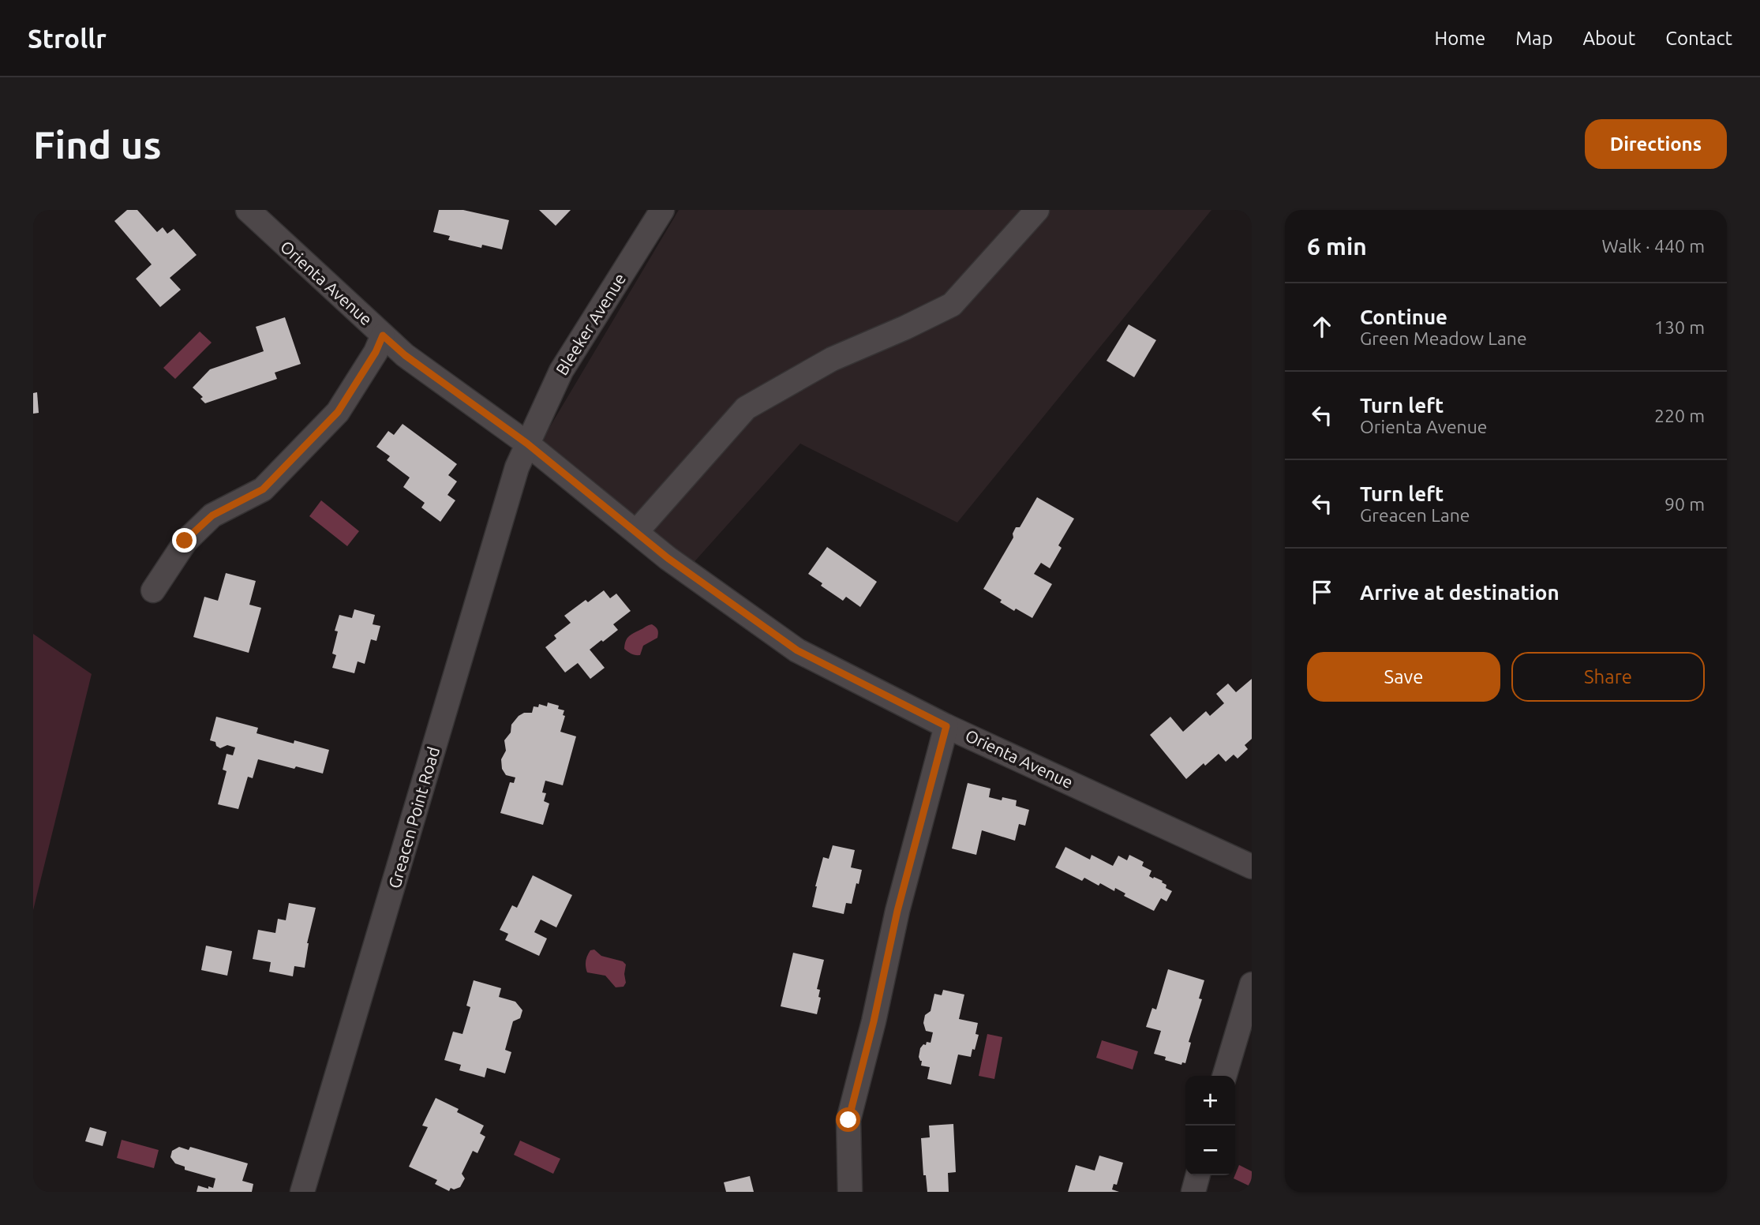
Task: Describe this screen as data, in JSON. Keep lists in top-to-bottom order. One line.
{"streets":{"street":["Orienta Avenue","Bleeker Avenue","Greacen Point Road"]},"crossings":[["Orienta Avenue","Bleeker Avenue"],["Orienta Avenue","Greacen Point Road"],["Bleeker Avenue","Greacen Point Road"]],"page":{"header":"Strollr","nav":["Home","Map","About","Contact"],"buttons":["Directions",["Save","Share"]],"title":"Find us","heading":["6 min","Walk · 440 m"],"list":[["Continue","Green Meadow Lane","130 m"],["Turn left","Orienta Avenue","220 m"],["Turn left","Greacen Lane","90 m"],"Arrive at destination"],"map_buttons":["+","−"]}}
